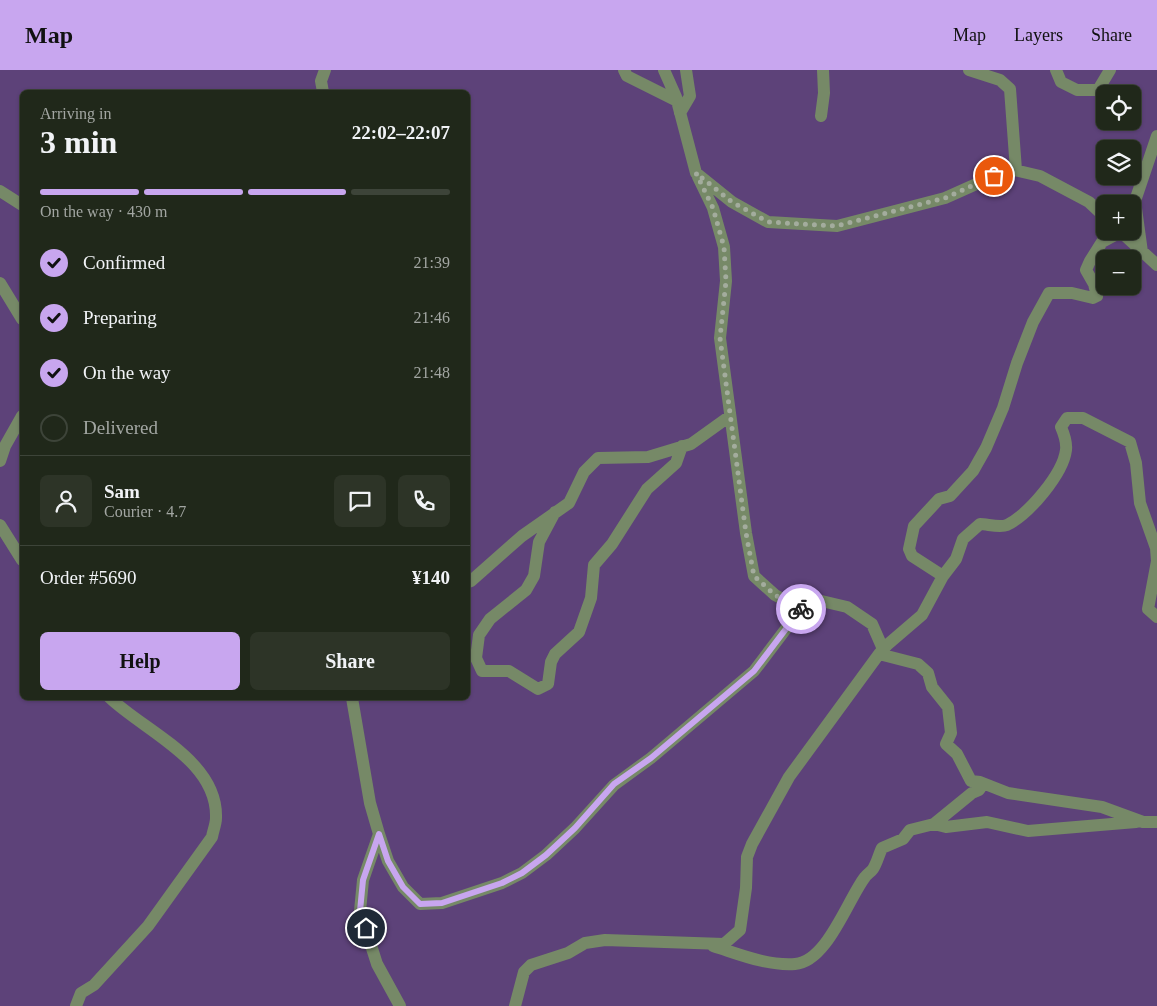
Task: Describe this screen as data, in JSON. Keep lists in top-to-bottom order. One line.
{"page":{"header":"Map","nav":["Map","Layers","Share"],"map_buttons":["+","−"],"heading":["3 min","Arriving in","22:02–22:07"],"panel":["Sam","Courier · 4.7","Order #5690","¥140"],"bar":"On the way · 430 m","list":[["Confirmed","21:39"],["Preparing","21:46"],["On the way","21:48"],"Delivered"],"buttons":["Help","Share"]}}
